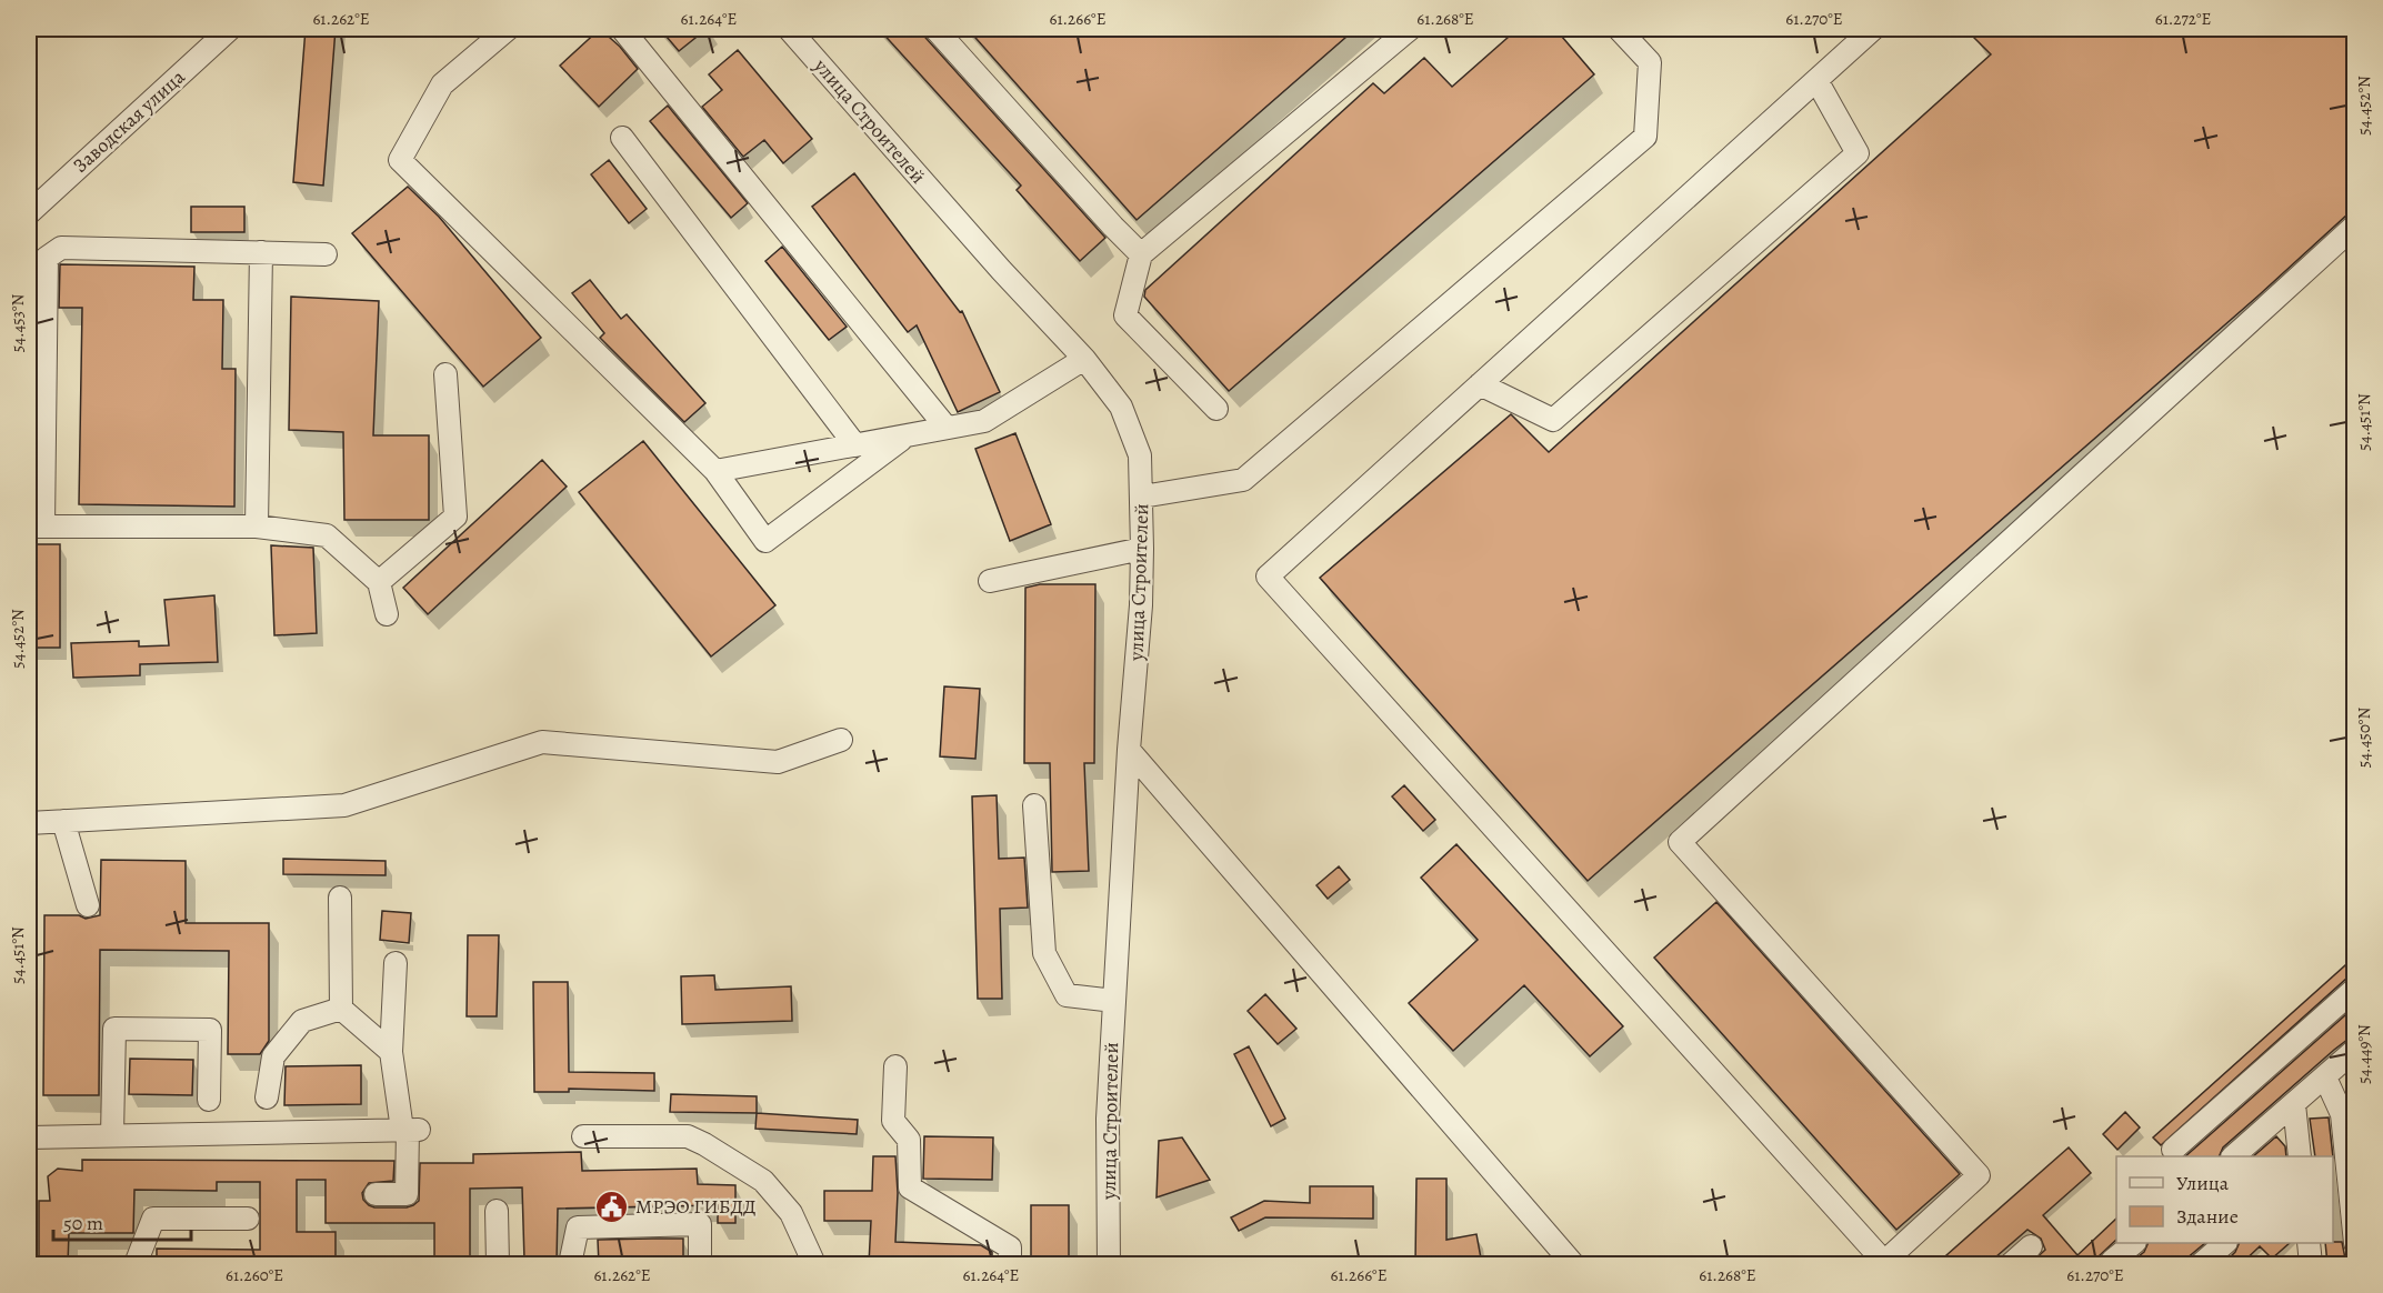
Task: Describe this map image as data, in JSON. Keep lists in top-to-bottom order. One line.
{"streets":{"street":["Заводская улица","улица Строителей"]},"places":{"public building":["МРЭО ГИБДД"]},"legend":["Улица","Здание"],"scale_bar":"50 m","coordinates":["61.262°E","61.264°E","61.266°E","61.268°E","61.270°E","61.272°E","54.452°N","54.453°N","54.451°N","54.450°N","54.449°N","61.260°E"]}
